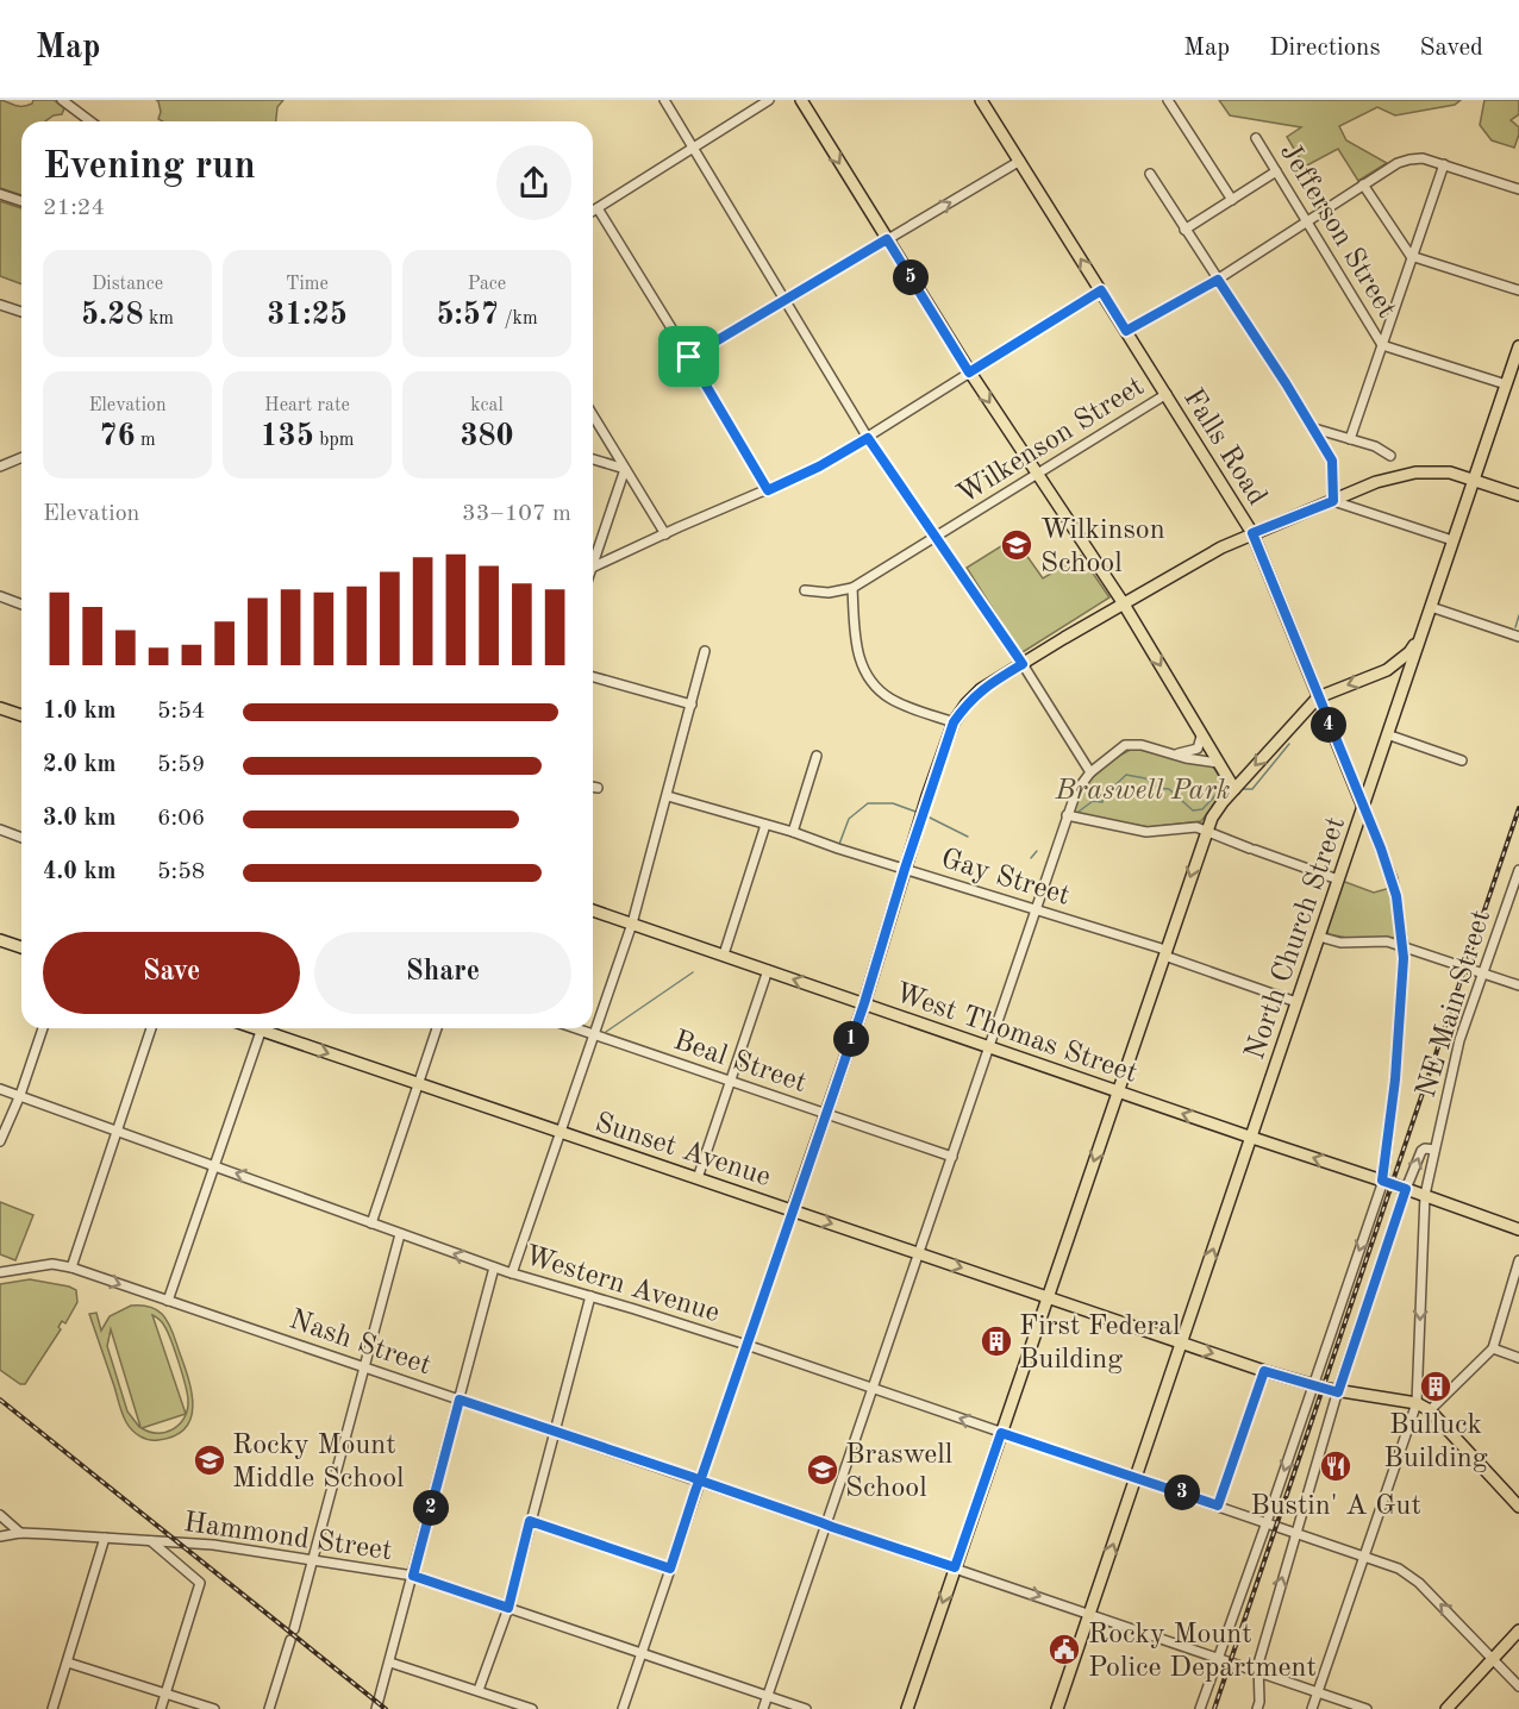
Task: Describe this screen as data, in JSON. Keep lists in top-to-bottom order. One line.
{"streets":{"main road":["Falls Road","North Church Street","West Thomas Street","Sunset Avenue"],"street":["Jefferson Street","Wilkenson Street","Gay Street","NE Main Street","Beal Street","Western Avenue","Nash Street","Hammond Street"]},"crossings":[["Jefferson Street","North Church Street"],["Wilkenson Street","Falls Road"],["Falls Road","North Church Street"],["Falls Road","West Thomas Street"],["Falls Road","Sunset Avenue"],["Falls Road","Western Avenue"],["Falls Road","Nash Street"],["Gay Street","North Church Street"],["North Church Street","West Thomas Street"],["North Church Street","Sunset Avenue"],["North Church Street","Western Avenue"],["North Church Street","Nash Street"],["NE Main Street","West Thomas Street"],["NE Main Street","Sunset Avenue"],["NE Main Street","Western Avenue"],["NE Main Street","Nash Street"]],"one_way":["West Thomas Street","Sunset Avenue"],"parks":["Braswell Park"],"places":{"school or university":["Wilkinson School","Rocky Mount Middle School","Braswell School"],"building":["First Federal Building","Bulluck Building"],"restaurant":["Bustin' A Gut"],"public building":["Rocky Mount Police Department"]},"page":{"header":"Map","nav":["Map","Directions","Saved"],"heading":["Evening run","21:24"],"stats":[["Distance","5.28 km"],["Time","31:25"],["Pace","5:57 /km"],["Elevation","76 m"],["Heart rate","135 bpm"],["kcal","380"]],"pins":["5","4","1","3","2"],"chart":["Elevation","33–107 m"],"list":[{"name":"1.0 km","note":"5:54"},{"name":"2.0 km","note":"5:59"},{"name":"3.0 km","note":"6:06"},{"name":"4.0 km","note":"5:58"}],"buttons":["Save","Share"]}}
